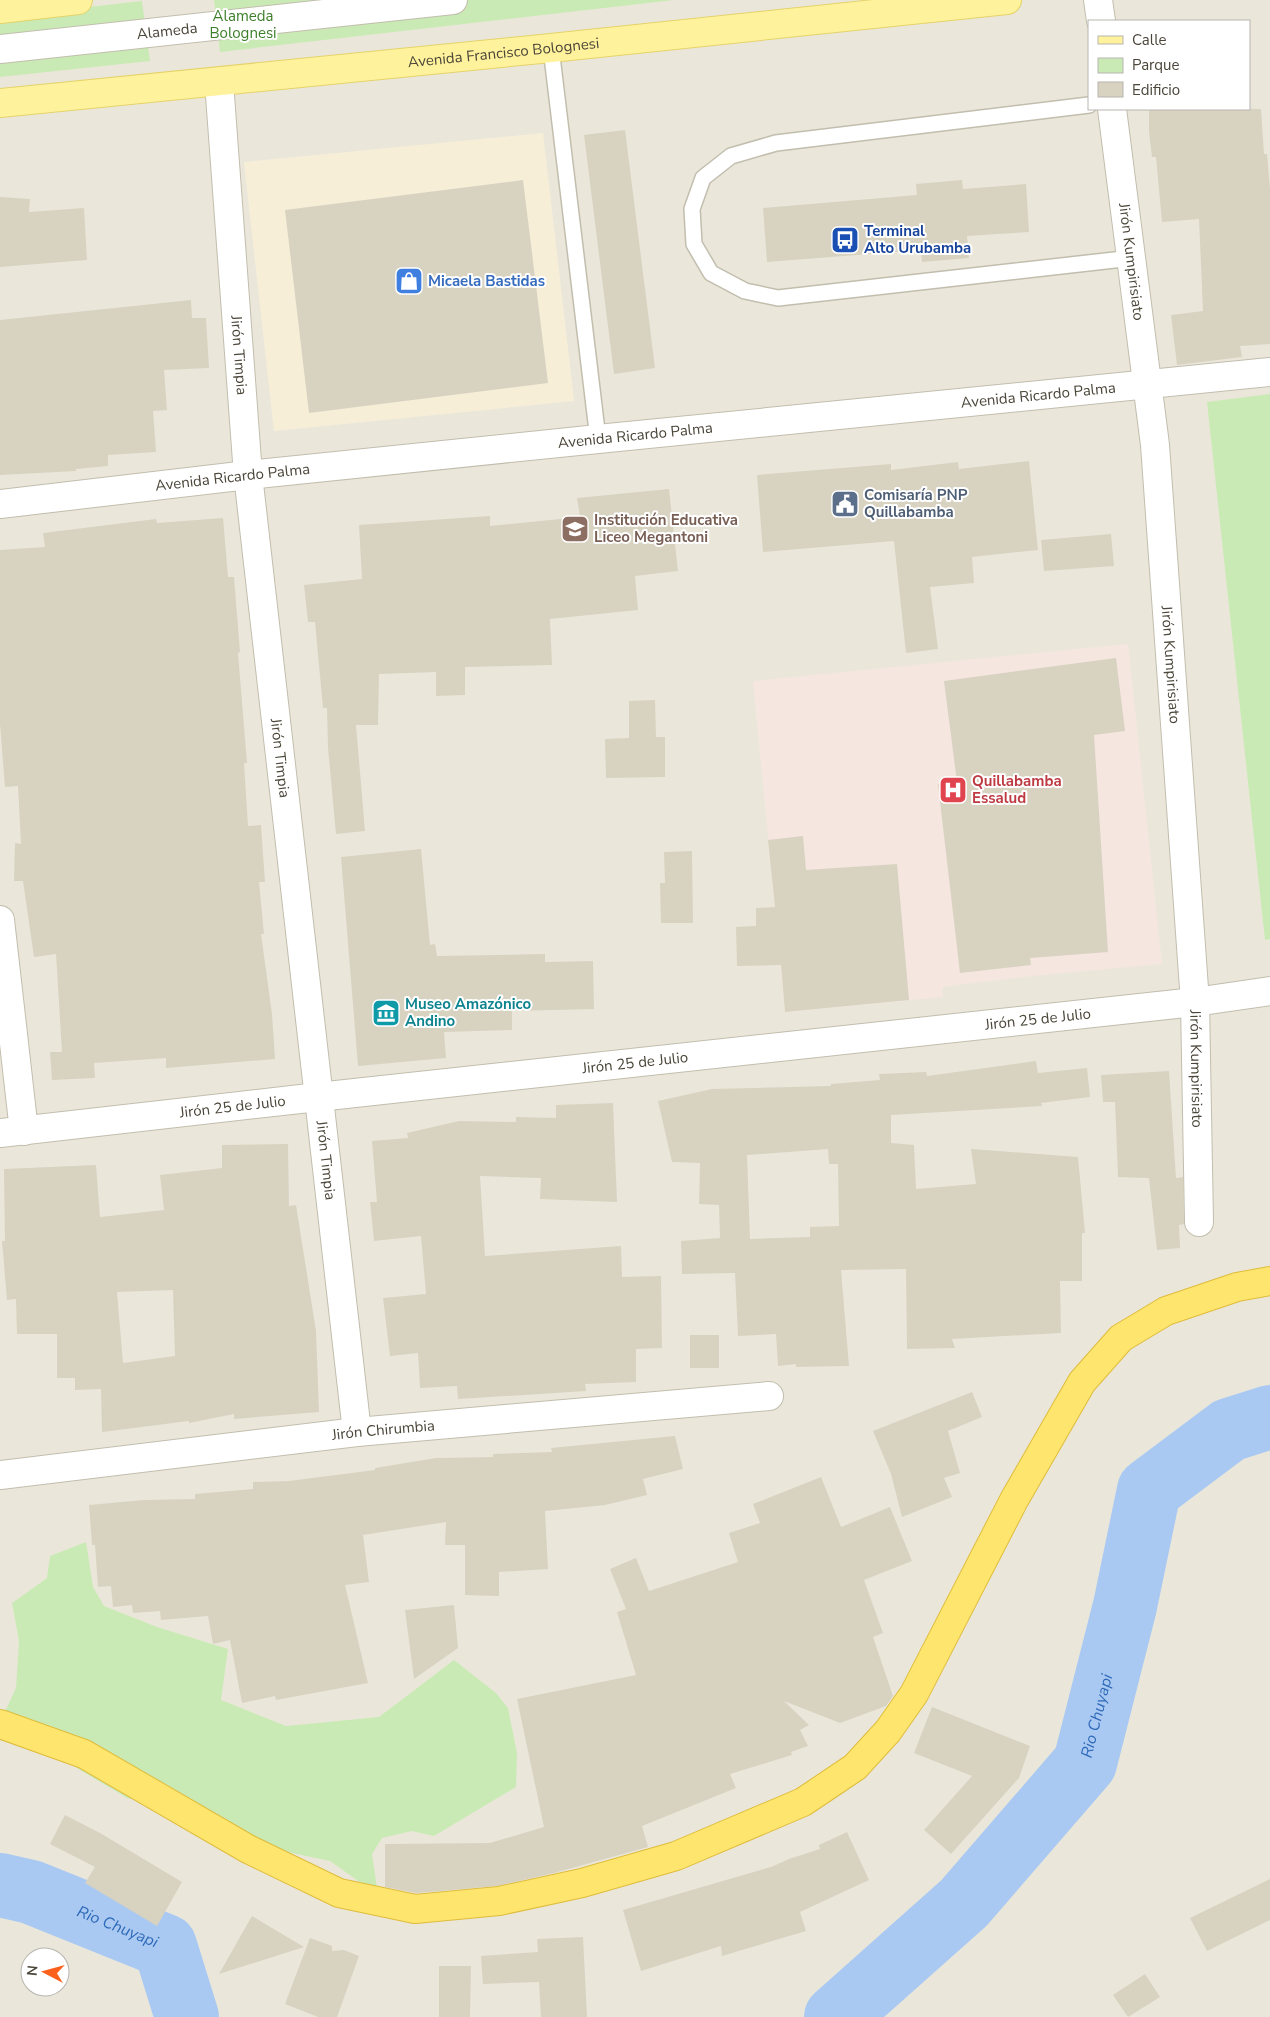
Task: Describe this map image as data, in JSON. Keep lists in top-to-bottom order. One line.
{"streets":{"main road":["Avenida Francisco Bolognesi"],"street":["Alameda","Jirón Kumpirisiato","Jirón Timpia","Avenida Ricardo Palma","Jirón 25 de Julio","Jirón Chirumbia"]},"crossings":[["Avenida Francisco Bolognesi","Jirón Timpia"],["Jirón Kumpirisiato","Avenida Ricardo Palma"],["Jirón Kumpirisiato","Jirón 25 de Julio"],["Jirón Timpia","Avenida Ricardo Palma"],["Jirón Timpia","Jirón 25 de Julio"],["Jirón Timpia","Jirón Chirumbia"]],"water":["Rio Chuyapi"],"parks":["Alameda Bolognesi"],"places":{"bus stop":["Terminal Alto Urubamba"],"shop":["Micaela Bastidas"],"public building":["Comisaría PNP Quillabamba"],"school or university":["Institución Educativa Liceo Megantoni"],"hospital":["Quillabamba Essalud"],"museum":["Museo Amazónico Andino"]},"legend":["Calle","Parque","Edificio"],"north":"left"}
